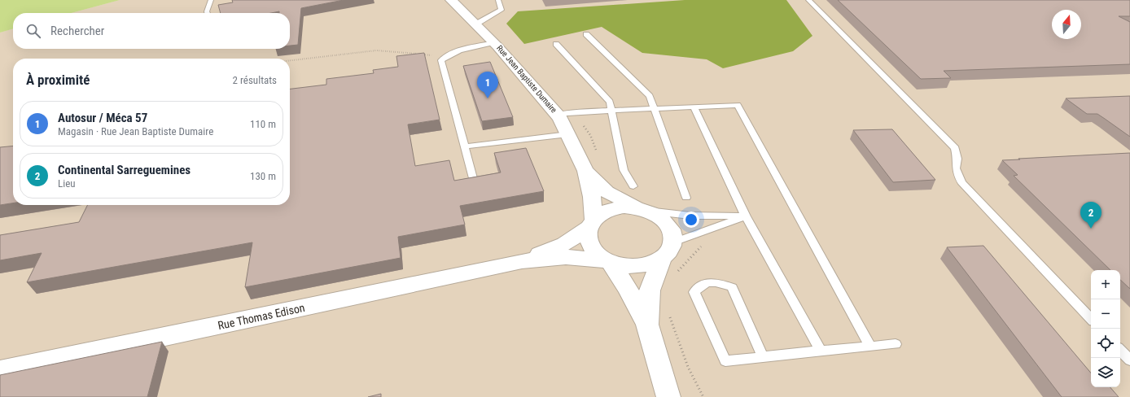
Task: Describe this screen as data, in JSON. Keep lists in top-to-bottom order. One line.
{"streets":{"street":["Rue Jean Baptiste Dumaire","Rue Thomas Edison"]},"crossings":[["Rue Jean Baptiste Dumaire","Rue Thomas Edison"]],"north":"top","page":{"search":"Rechercher","heading":["À proximité","2 résultats"],"pins":["1","2"],"list":[{"mark":"1","name":"Autosur / Méca 57","note":"Magasin · Rue Jean Baptiste Dumaire","value":"110 m"},{"mark":"2","name":"Continental Sarreguemines","note":"Lieu","value":"130 m"}],"map_buttons":["+","−"]}}
